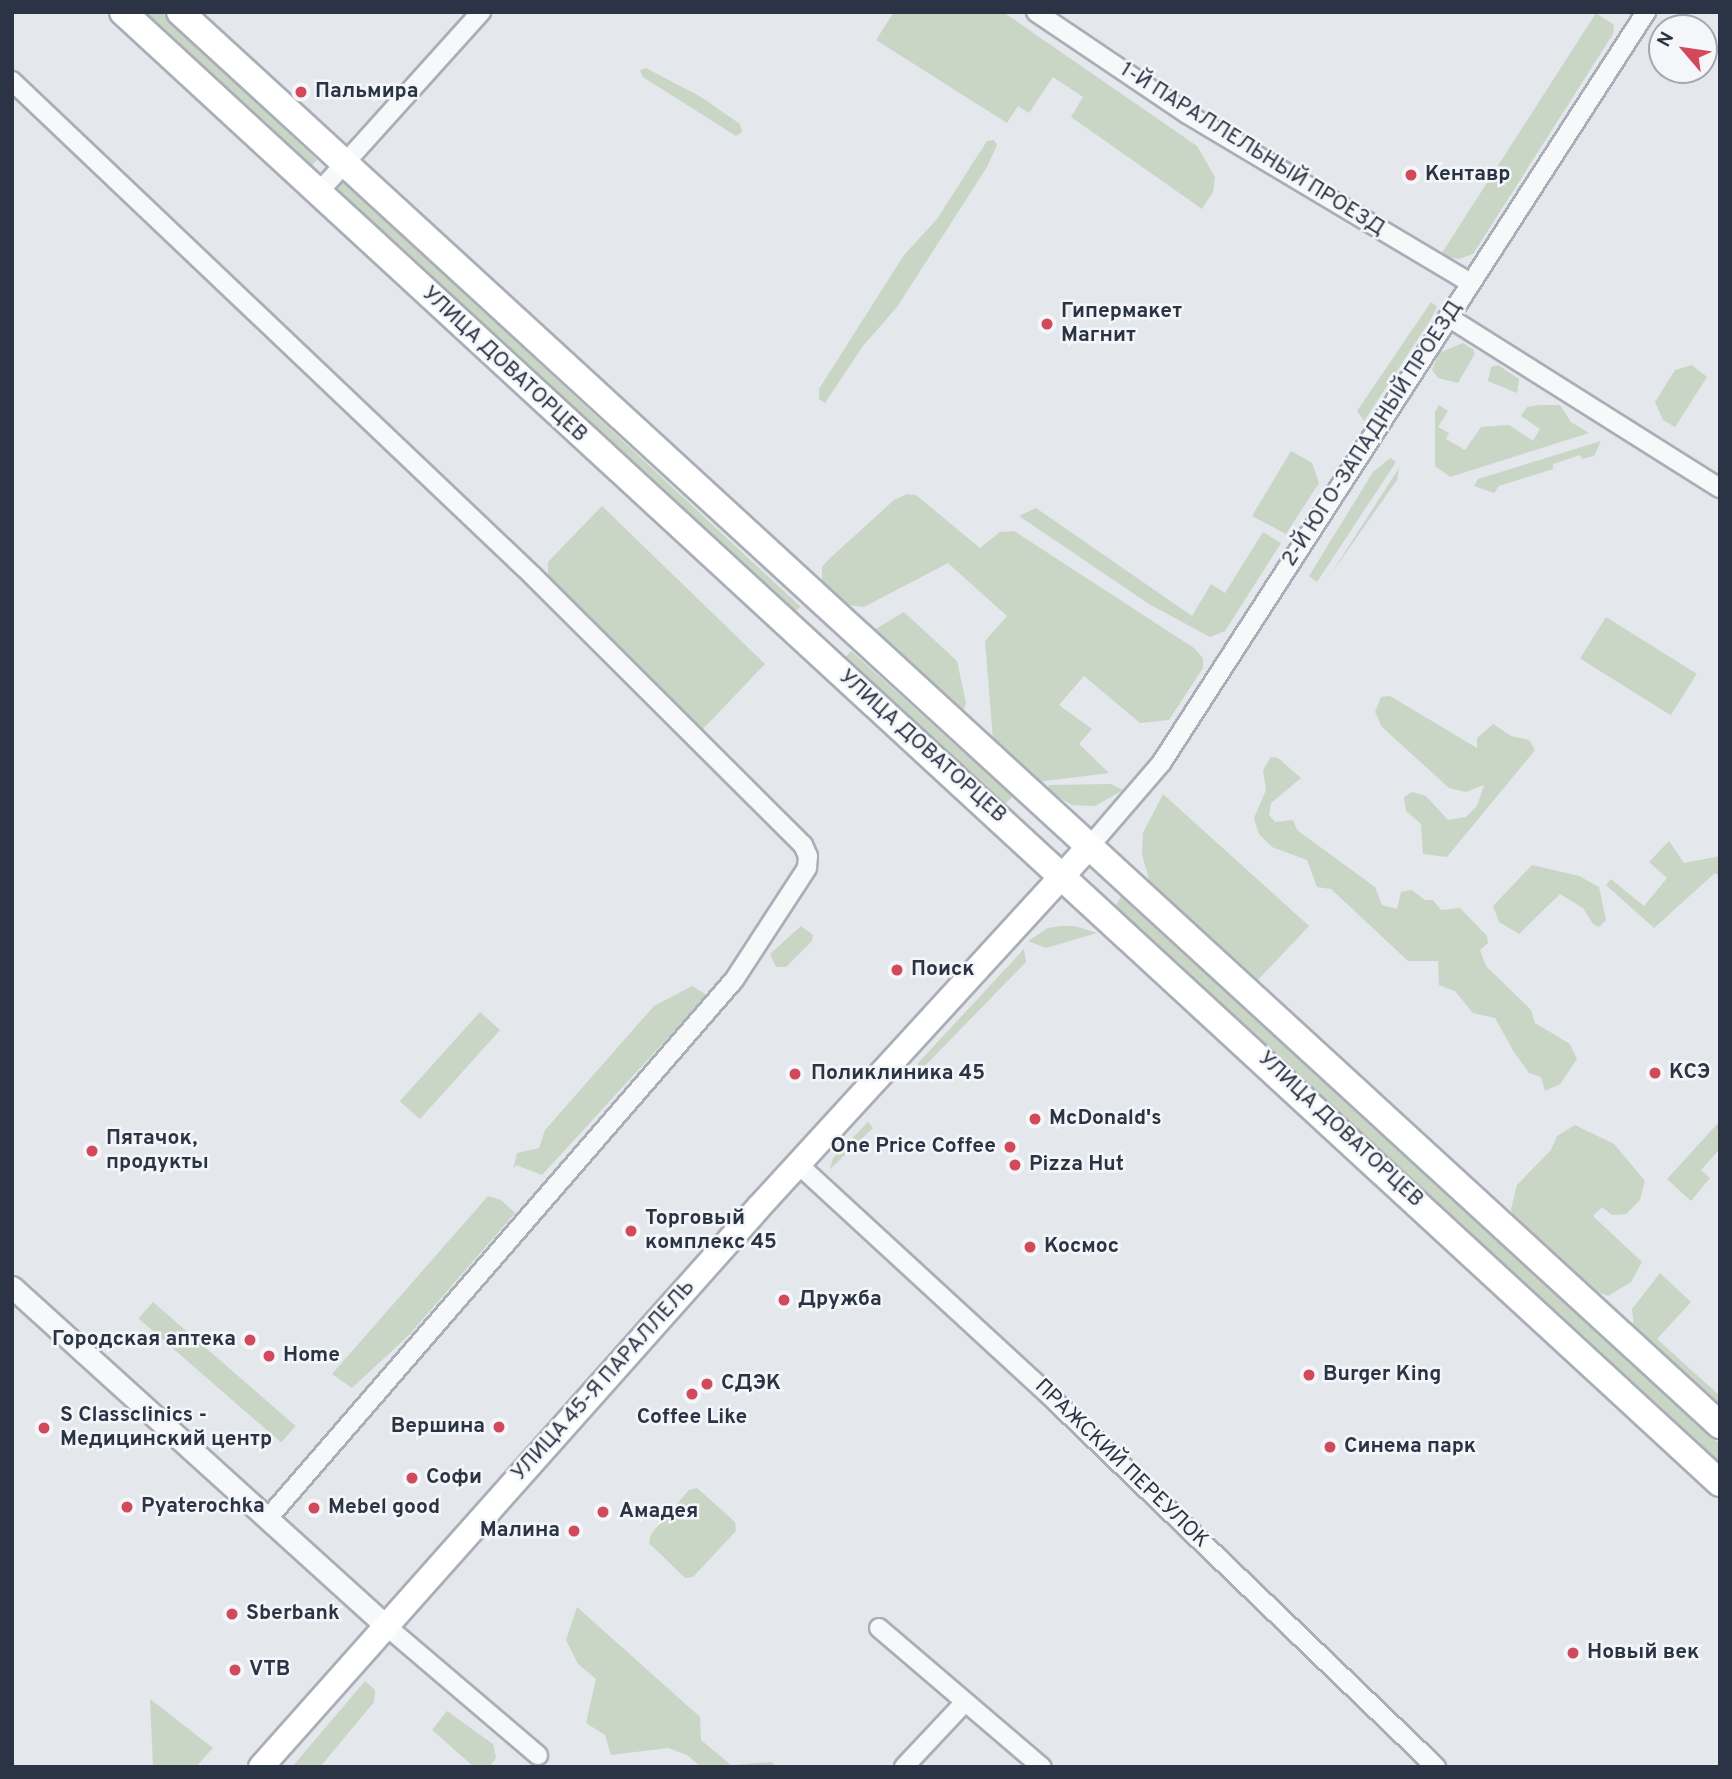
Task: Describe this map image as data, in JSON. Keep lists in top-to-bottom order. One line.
{"streets":{"main road":["УЛИЦА ДОВАТОРЦЕВ","УЛИЦА 45-Я ПАРАЛЛЕЛЬ"],"street":["1-Й ПАРАЛЛЕЛЬНЫЙ ПРОЕЗД","2-Й ЮГО-ЗАПАДНЫЙ ПРОЕЗД","ПРАЖСКИЙ ПЕРЕУЛОК"]},"crossings":[["1-Й ПАРАЛЛЕЛЬНЫЙ ПРОЕЗД","2-Й ЮГО-ЗАПАДНЫЙ ПРОЕЗД"],["УЛИЦА ДОВАТОРЦЕВ","2-Й ЮГО-ЗАПАДНЫЙ ПРОЕЗД"],["УЛИЦА ДОВАТОРЦЕВ","УЛИЦА 45-Я ПАРАЛЛЕЛЬ"],["2-Й ЮГО-ЗАПАДНЫЙ ПРОЕЗД","УЛИЦА 45-Я ПАРАЛЛЕЛЬ"],["УЛИЦА 45-Я ПАРАЛЛЕЛЬ","ПРАЖСКИЙ ПЕРЕУЛОК"]],"places":["Пальмира","Кентавр","Гипермакет Магнит","Поиск","КСЭ","Поликлиника 45","McDonald's","One Price Coffee","Пятачок, продукты","Pizza Hut","Торговый комплекс 45","Космос","Дружба","Городская аптека","Home","Burger King","СДЭК","Coffee Like","Вершина","S Classclinics - Медицинский центр","Синема парк","Софи","Pyaterochka","Mebel good","Амадея","Малина","Sberbank","Новый век","VTB"],"north":"top left"}
